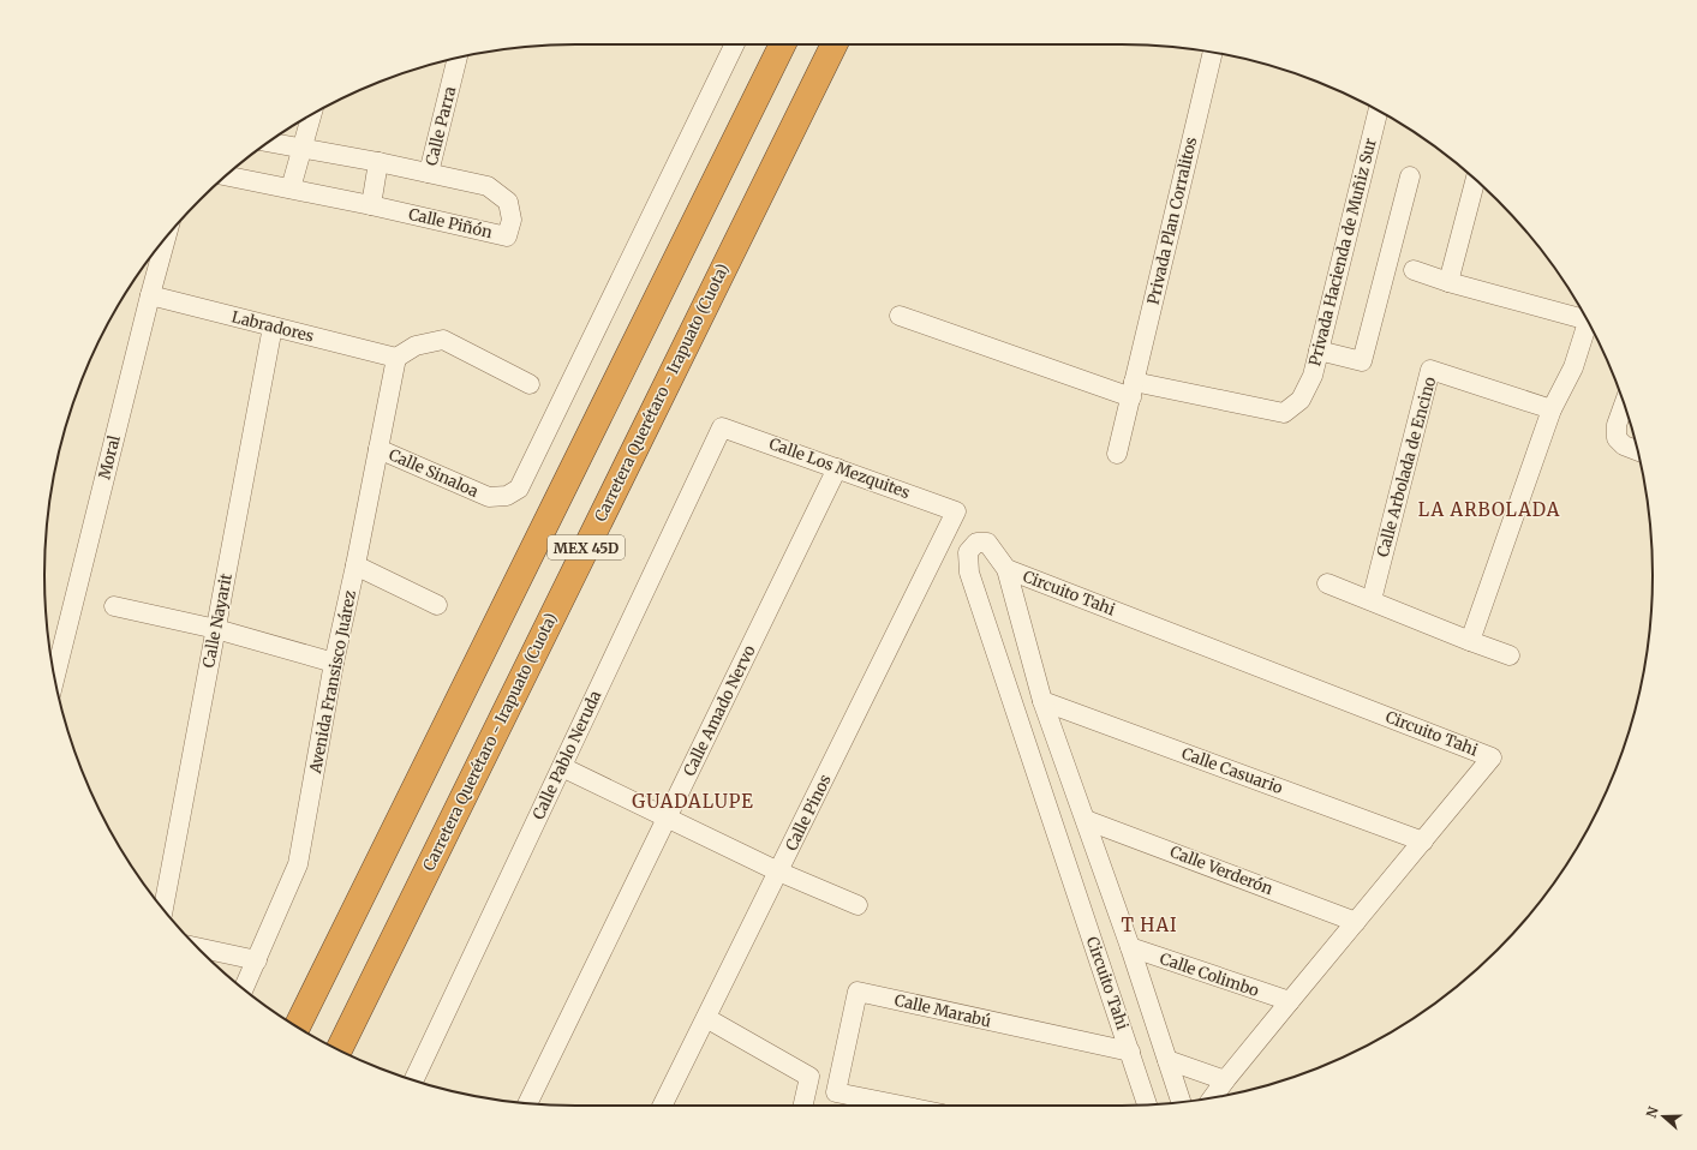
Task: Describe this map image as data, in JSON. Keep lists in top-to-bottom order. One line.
{"streets":{"highway":["Carretera Querétaro - Irapuato (Cuota)","MEX 45D"],"street":["Calle Parra","Privada Plan Corralitos","Calle Piñón","Privada Hacienda de Muñiz Sur","Labradores","Moral","Calle Arbolada de Encino","Calle Los Mezquites","Calle Sinaloa","Circuito Tahi","Calle Nayarit","Avenida Fransisco Juárez","Calle Amado Nervo","Calle Pablo Neruda","Calle Casuario","Calle Pinos","Calle Verderón","Calle Colimbo","Calle Marabú"]},"crossings":[["Calle Parra","Calle Piñón"],["Privada Plan Corralitos","Privada Hacienda de Muñiz Sur"],["Labradores","Moral"],["Labradores","Calle Nayarit"],["Labradores","Avenida Fransisco Juárez"],["Calle Los Mezquites","Calle Amado Nervo"],["Calle Los Mezquites","Calle Pablo Neruda"],["Calle Los Mezquites","Calle Pinos"],["Calle Sinaloa","Avenida Fransisco Juárez"],["Circuito Tahi","Calle Casuario"],["Circuito Tahi","Calle Verderón"],["Circuito Tahi","Calle Colimbo"],["Circuito Tahi","Calle Marabú"]],"districts":["LA ARBOLADA","GUADALUPE","T HAI"],"north":"left"}
